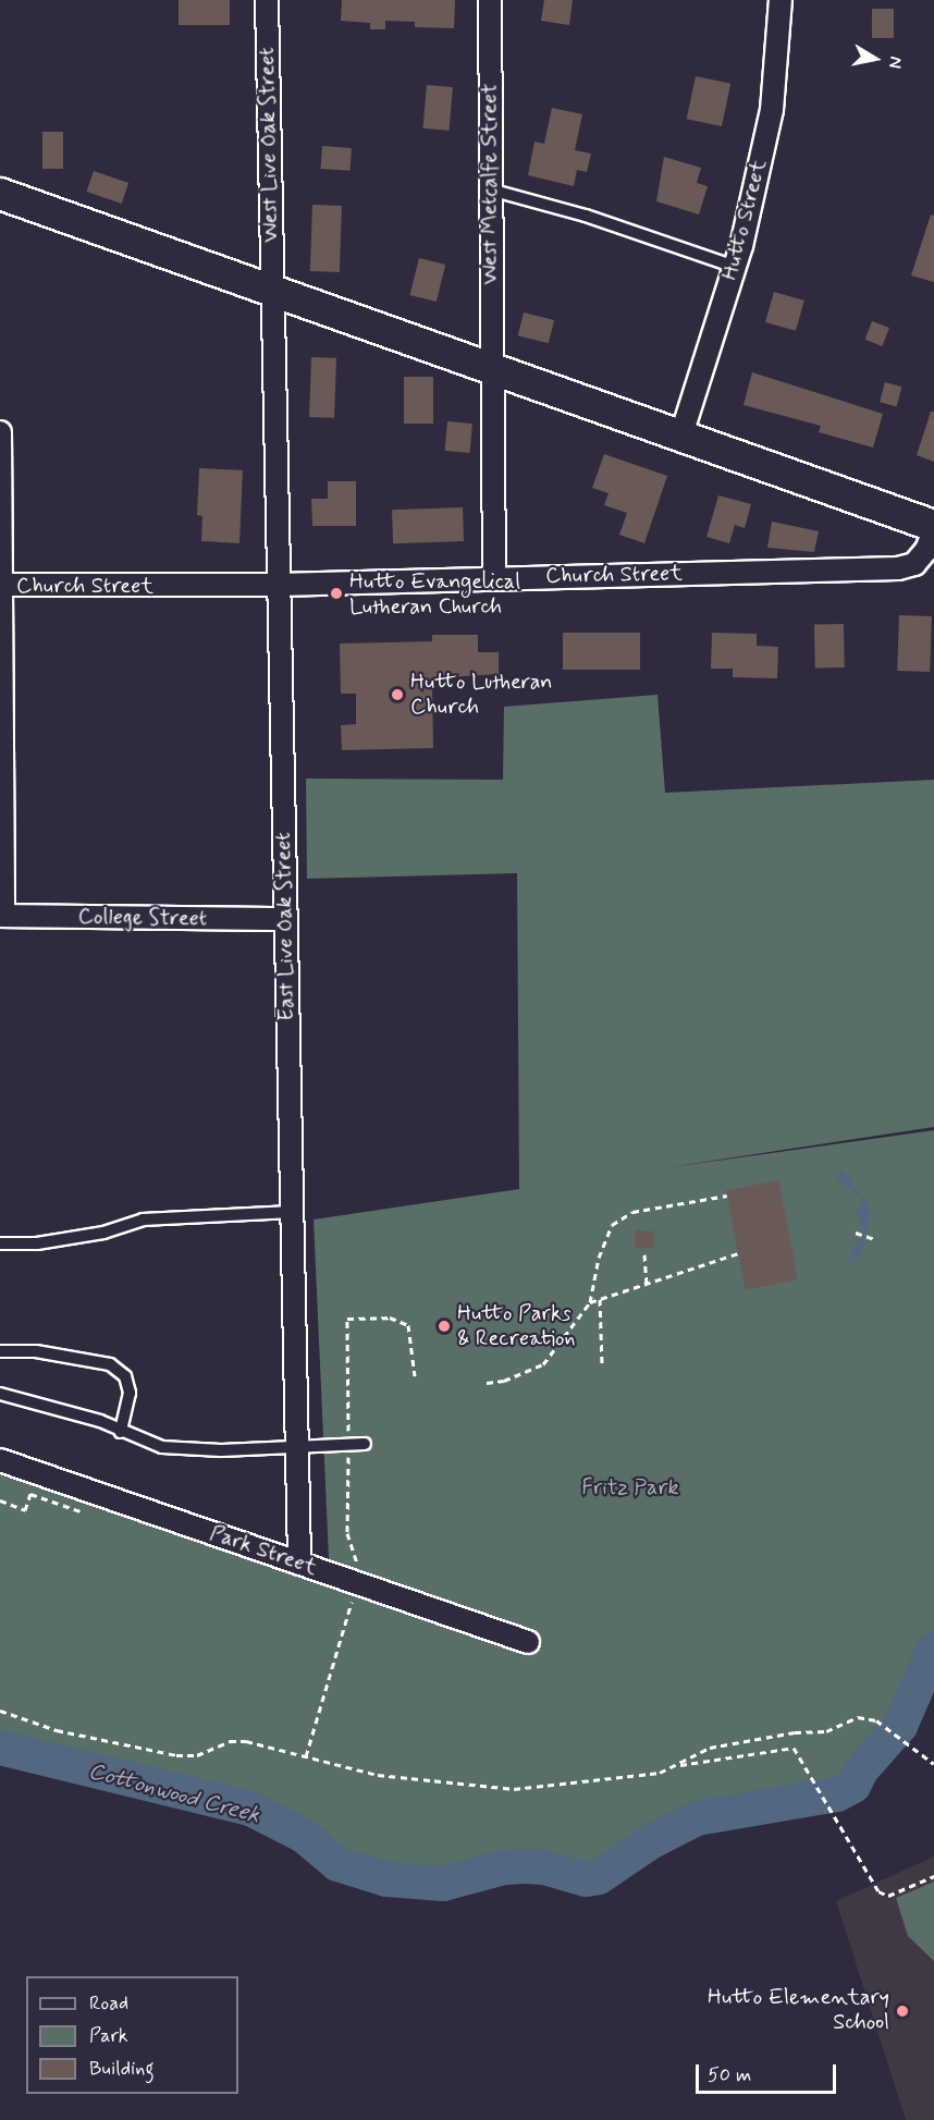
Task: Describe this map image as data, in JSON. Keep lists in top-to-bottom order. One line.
{"streets":{"street":["West Live Oak Street","West Metcalfe Street","Hutto Street","Church Street","College Street","East Live Oak Street","Park Street"]},"crossings":[["West Live Oak Street","East Live Oak Street"],["West Metcalfe Street","Church Street"],["Church Street","East Live Oak Street"],["College Street","East Live Oak Street"],["East Live Oak Street","Park Street"]],"water":["Cottonwood Creek"],"parks":["Fritz Park"],"places":["Hutto Evangelical Lutheran Church","Hutto Lutheran Church","Hutto Parks & Recreation","Hutto Elementary School"],"legend":["Road","Park","Building"],"scale_bar":"50 m","north":"right"}
